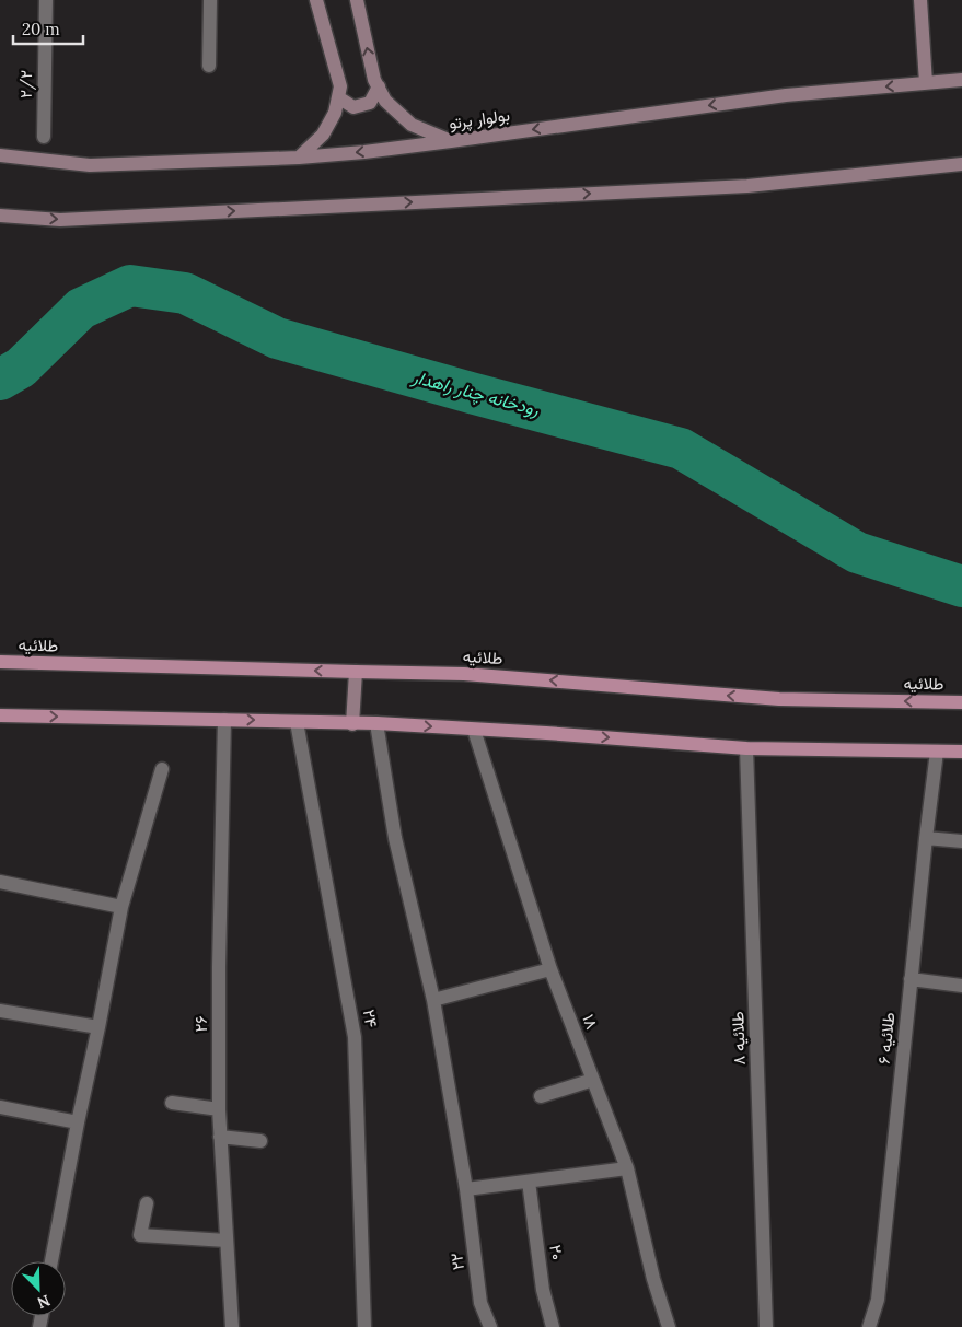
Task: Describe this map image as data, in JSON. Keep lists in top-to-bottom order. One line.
{"streets":{"main road":["بولوار پرتو","طلائیه"],"street":["۲/۲","۲۴","۱۸","۲۶","طلائیه ۸","طلائیه ۶","۲۰","۲۲"]},"water":["رودخانه چنار راهدار"],"scale_bar":"20 m","north":"bottom right"}
